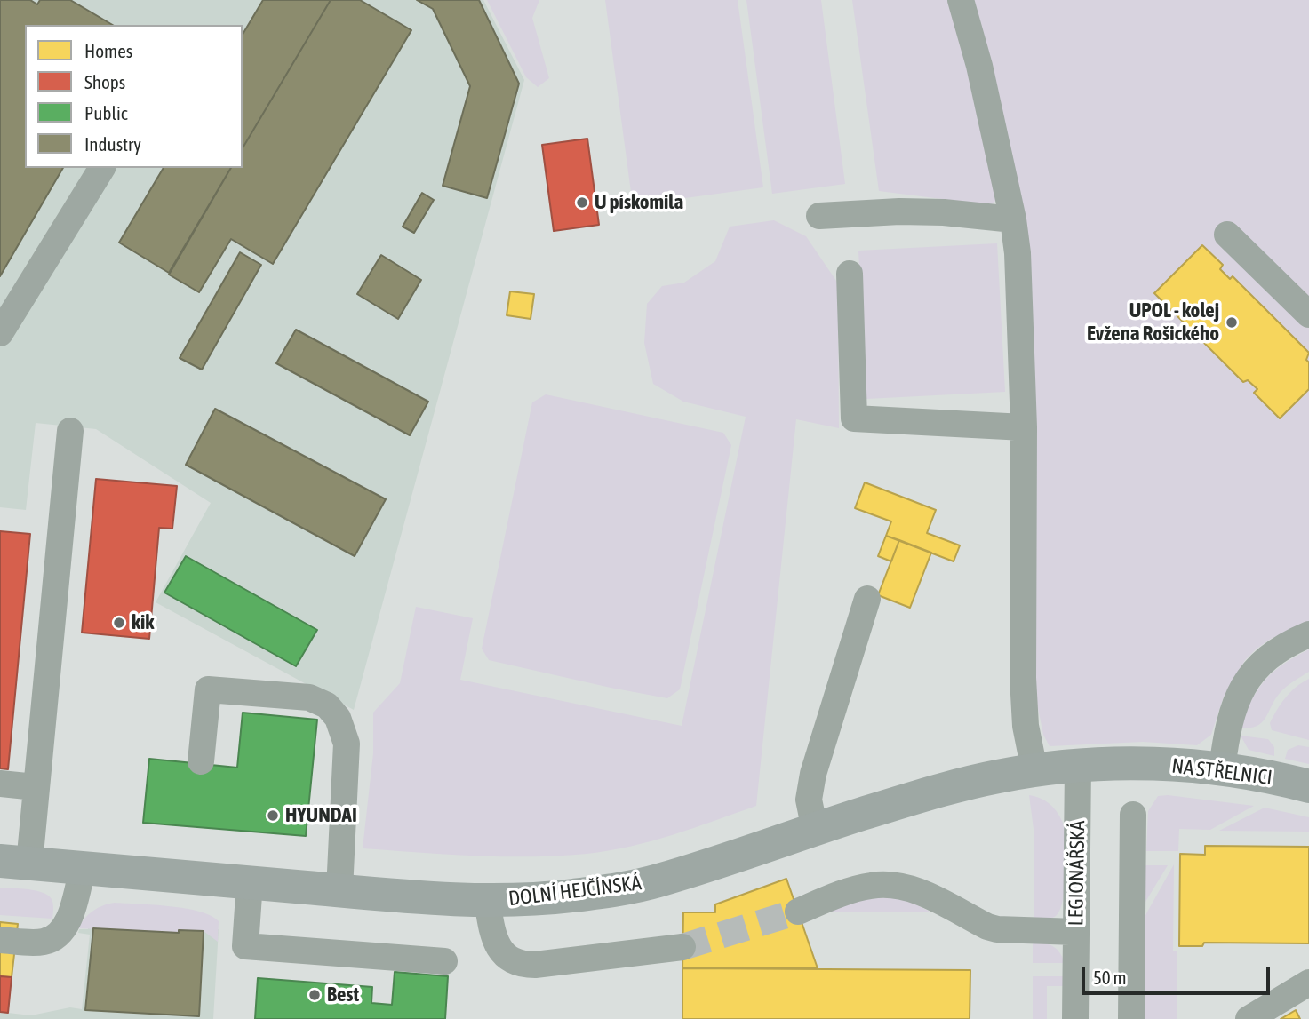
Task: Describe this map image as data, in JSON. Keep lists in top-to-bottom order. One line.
{"streets":{"main road":["NA STŘELNICI","DOLNÍ HEJČÍNSKÁ"],"street":["LEGIONÁŘSKÁ"]},"crossings":[["NA STŘELNICI","DOLNÍ HEJČÍNSKÁ"],["LEGIONÁŘSKÁ","DOLNÍ HEJČÍNSKÁ"]],"places":["U pískomila","UPOL - kolej Evžena Rošického","kik","HYUNDAI","Best"],"legend":["Homes","Shops","Public","Industry"],"scale_bar":"50 m"}
